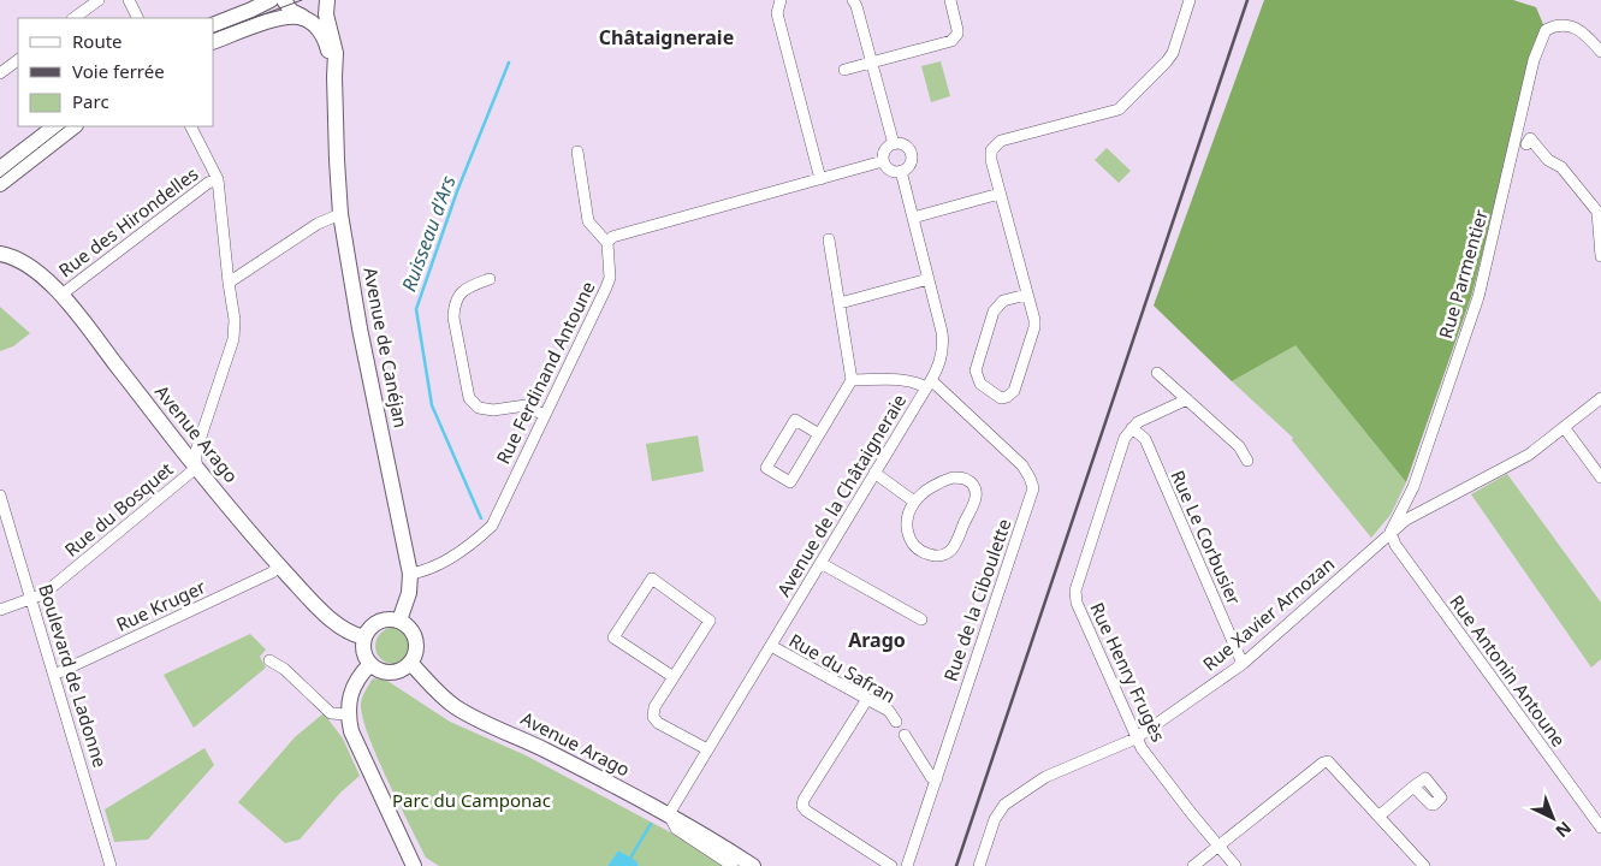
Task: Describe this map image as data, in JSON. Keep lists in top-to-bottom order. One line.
{"streets":{"main road":["Avenue de Canéjan","Avenue Arago"],"street":["Rue des Hirondelles","Rue Parmentier","Rue Ferdinand Antoune","Avenue de la Châtaigneraie","Rue du Bosquet","Rue Le Corbusier","Rue de la Ciboulette","Rue Kruger","Rue Xavier Arnozan","Rue du Safran","Rue Antonin Antoune","Rue Henry Frugès","Boulevard de Ladonne"]},"crossings":[["Rue des Hirondelles","Avenue Arago"],["Rue Parmentier","Rue Xavier Arnozan"],["Rue Parmentier","Rue Antonin Antoune"],["Avenue de Canéjan","Rue Ferdinand Antoune"],["Avenue de Canéjan","Avenue Arago"],["Avenue Arago","Avenue de la Châtaigneraie"],["Avenue Arago","Rue du Bosquet"],["Avenue Arago","Rue Kruger"],["Avenue de la Châtaigneraie","Rue de la Ciboulette"],["Avenue de la Châtaigneraie","Rue du Safran"],["Rue du Bosquet","Boulevard de Ladonne"],["Rue Le Corbusier","Rue Xavier Arnozan"],["Rue Le Corbusier","Rue Henry Frugès"],["Rue Kruger","Boulevard de Ladonne"],["Rue Xavier Arnozan","Rue Antonin Antoune"],["Rue Xavier Arnozan","Rue Henry Frugès"]],"districts":["Châtaigneraie","Arago"],"water":["Ruisseau d'Ars"],"parks":["Parc du Camponac"],"legend":["Route","Voie ferrée","Parc"],"north":"bottom right"}
